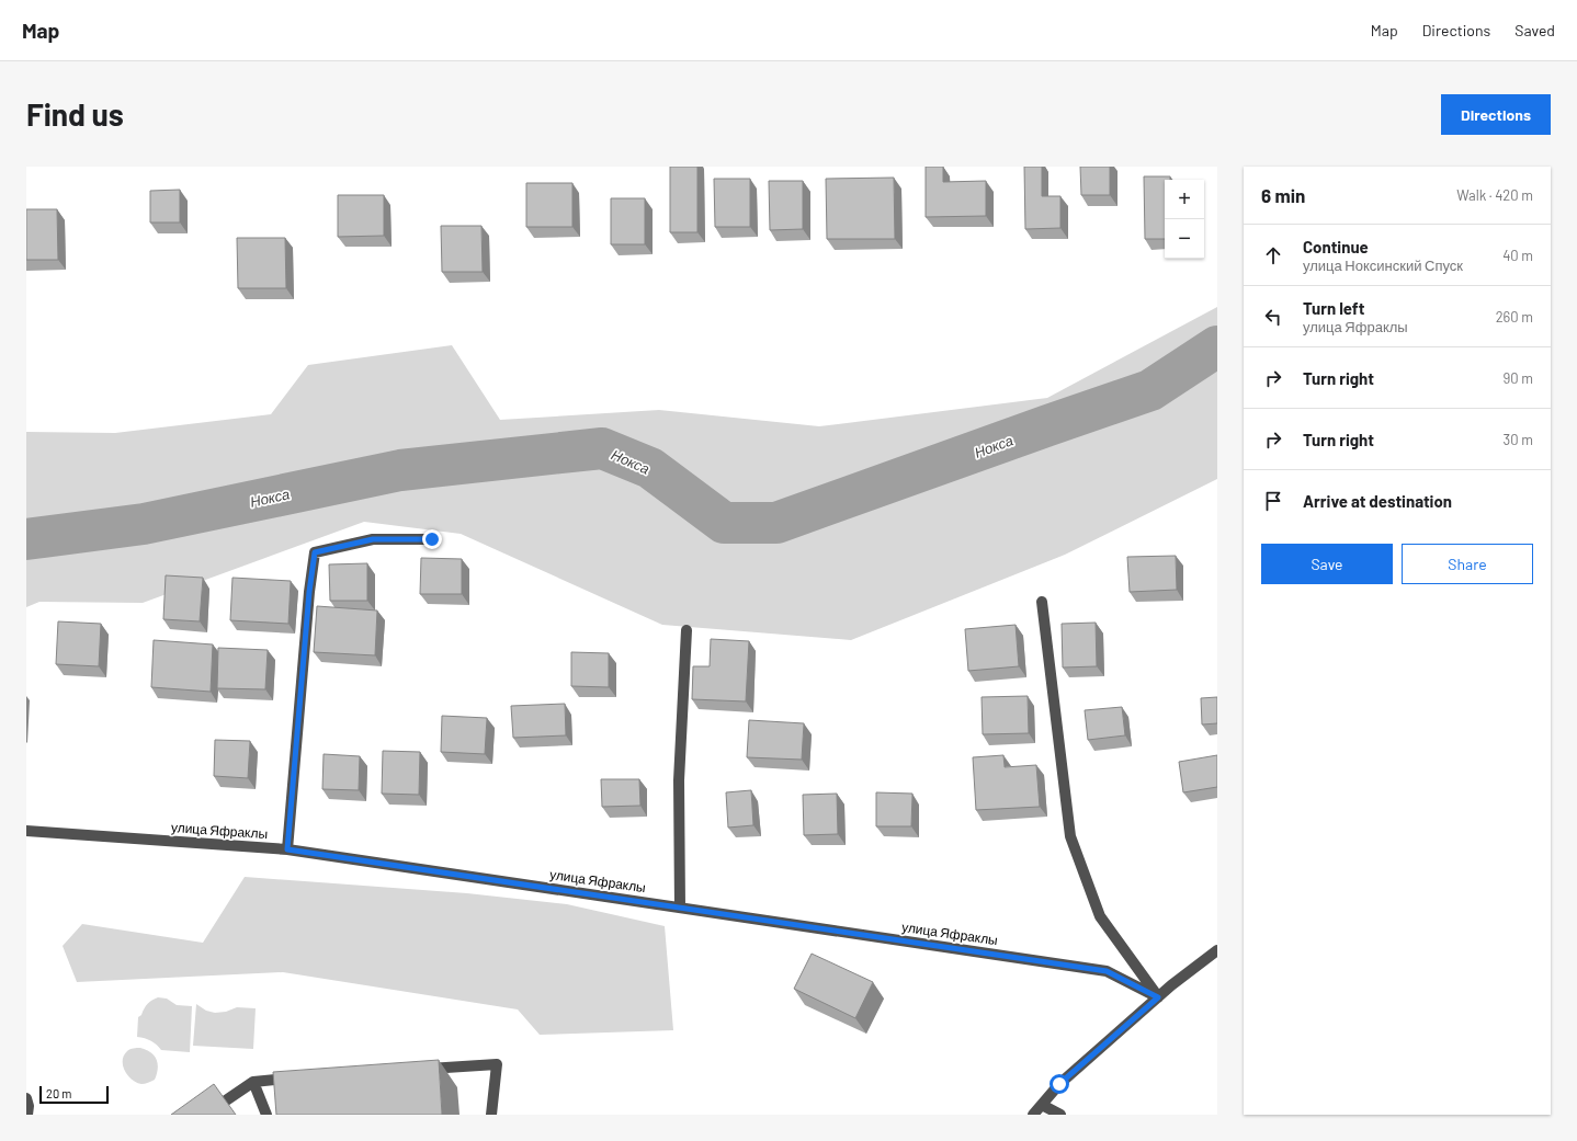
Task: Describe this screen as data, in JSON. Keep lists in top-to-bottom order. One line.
{"streets":{"street":["улица Яфраклы"]},"water":["Нокса"],"scale_bar":"20 m","page":{"header":"Map","nav":["Map","Directions","Saved"],"buttons":["Directions",["Save","Share"]],"title":"Find us","heading":["6 min","Walk · 420 m"],"map_buttons":["+","−"],"list":[["Continue","улица Ноксинский Спуск","40 m"],["Turn left","улица Яфраклы","260 m"],["Turn right","90 m"],["Turn right","30 m"],"Arrive at destination"],"scale":"20 m"}}
